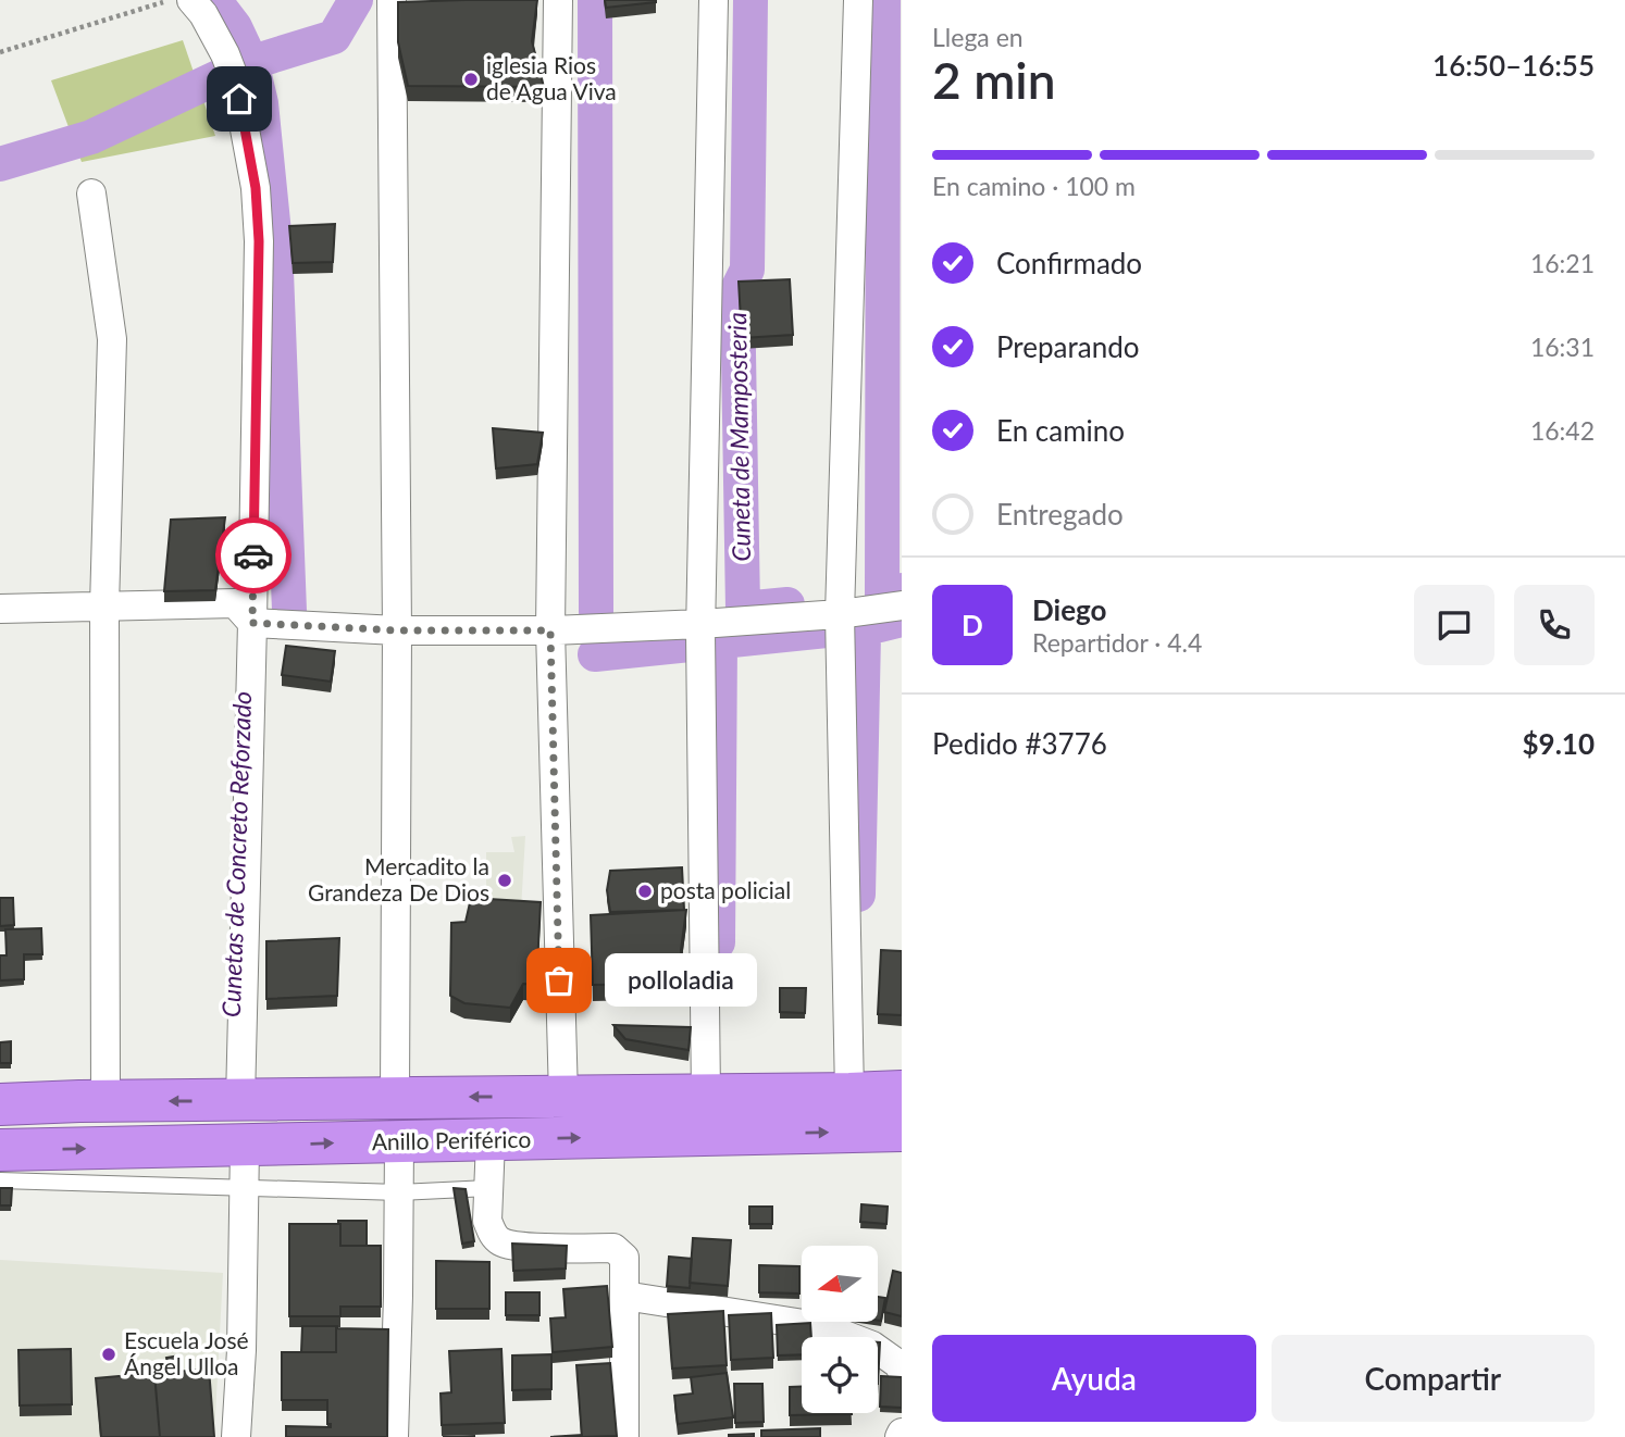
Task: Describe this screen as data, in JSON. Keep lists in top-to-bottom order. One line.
{"streets":{"highway":["Anillo Periférico"]},"water":["Cuneta de Mamposteria","Cunetas de Concreto Reforzado"],"places":["iglesia Rios de Agua Viva","Mercadito la Grandeza De Dios","posta policial","polloladia","Escuela José Ángel Ulloa"],"north":"left","page":{"heading":["2 min","Llega en","16:50–16:55"],"panel":["Diego","Repartidor · 4.4","Pedido #3776","$9.10"],"bar":"En camino · 100 m","list":[["Confirmado","16:21"],["Preparando","16:31"],["En camino","16:42"],"Entregado"],"round":"D","bubble":"polloladia","buttons":["Ayuda","Compartir"]}}
